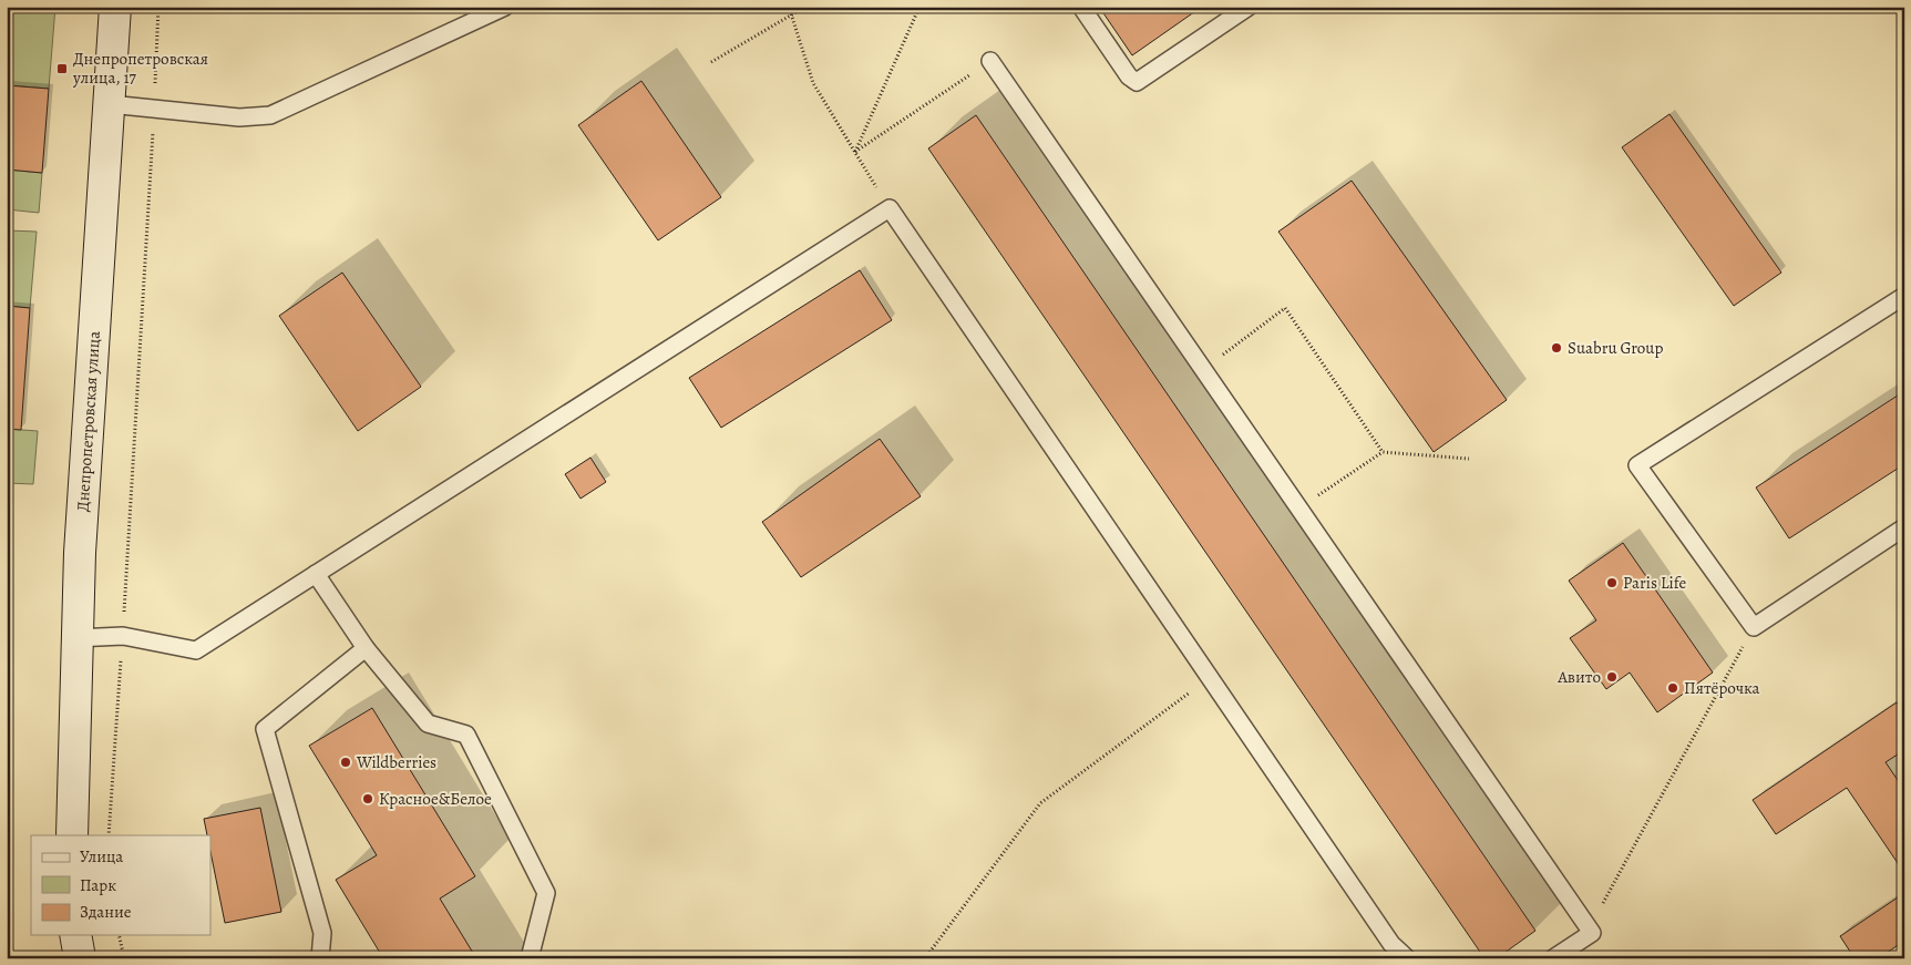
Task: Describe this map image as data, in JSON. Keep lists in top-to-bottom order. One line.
{"streets":{"street":["Днепропетровская улица"]},"places":{"transit":["Днепропетровская улица, 17"],"other":["Suabru Group","Paris Life","Авито","Пятёрочка","Wildberries","Красное&Белое"]},"legend":["Улица","Парк","Здание"]}
